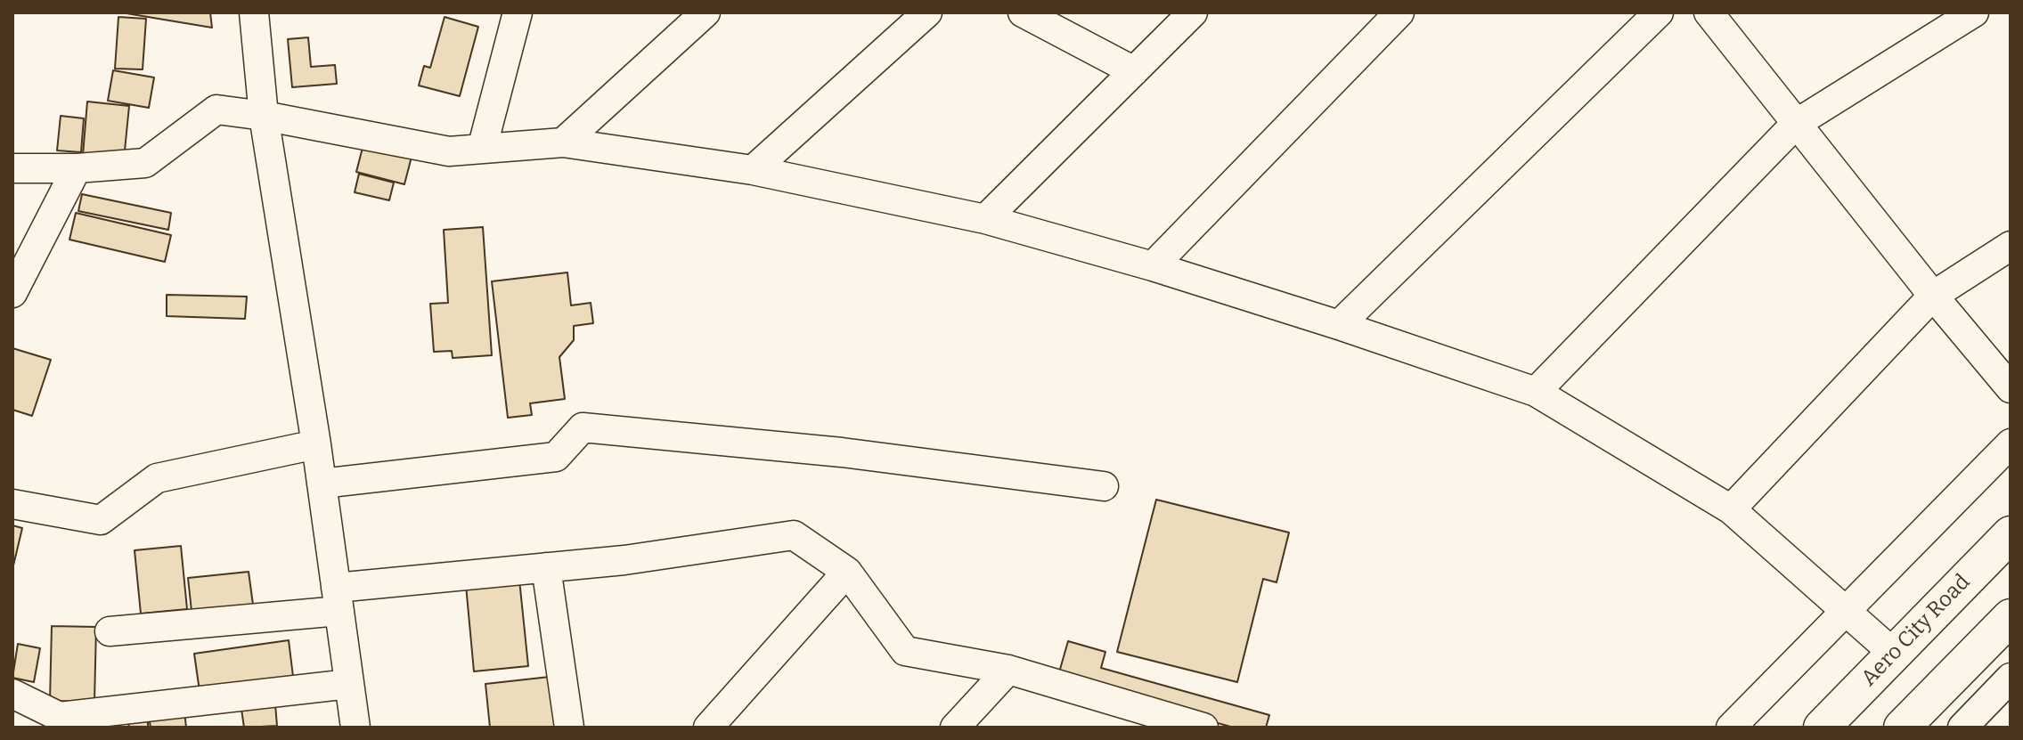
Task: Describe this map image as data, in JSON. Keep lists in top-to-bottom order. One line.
{"streets":{"street":["Aero City Road"]}}
